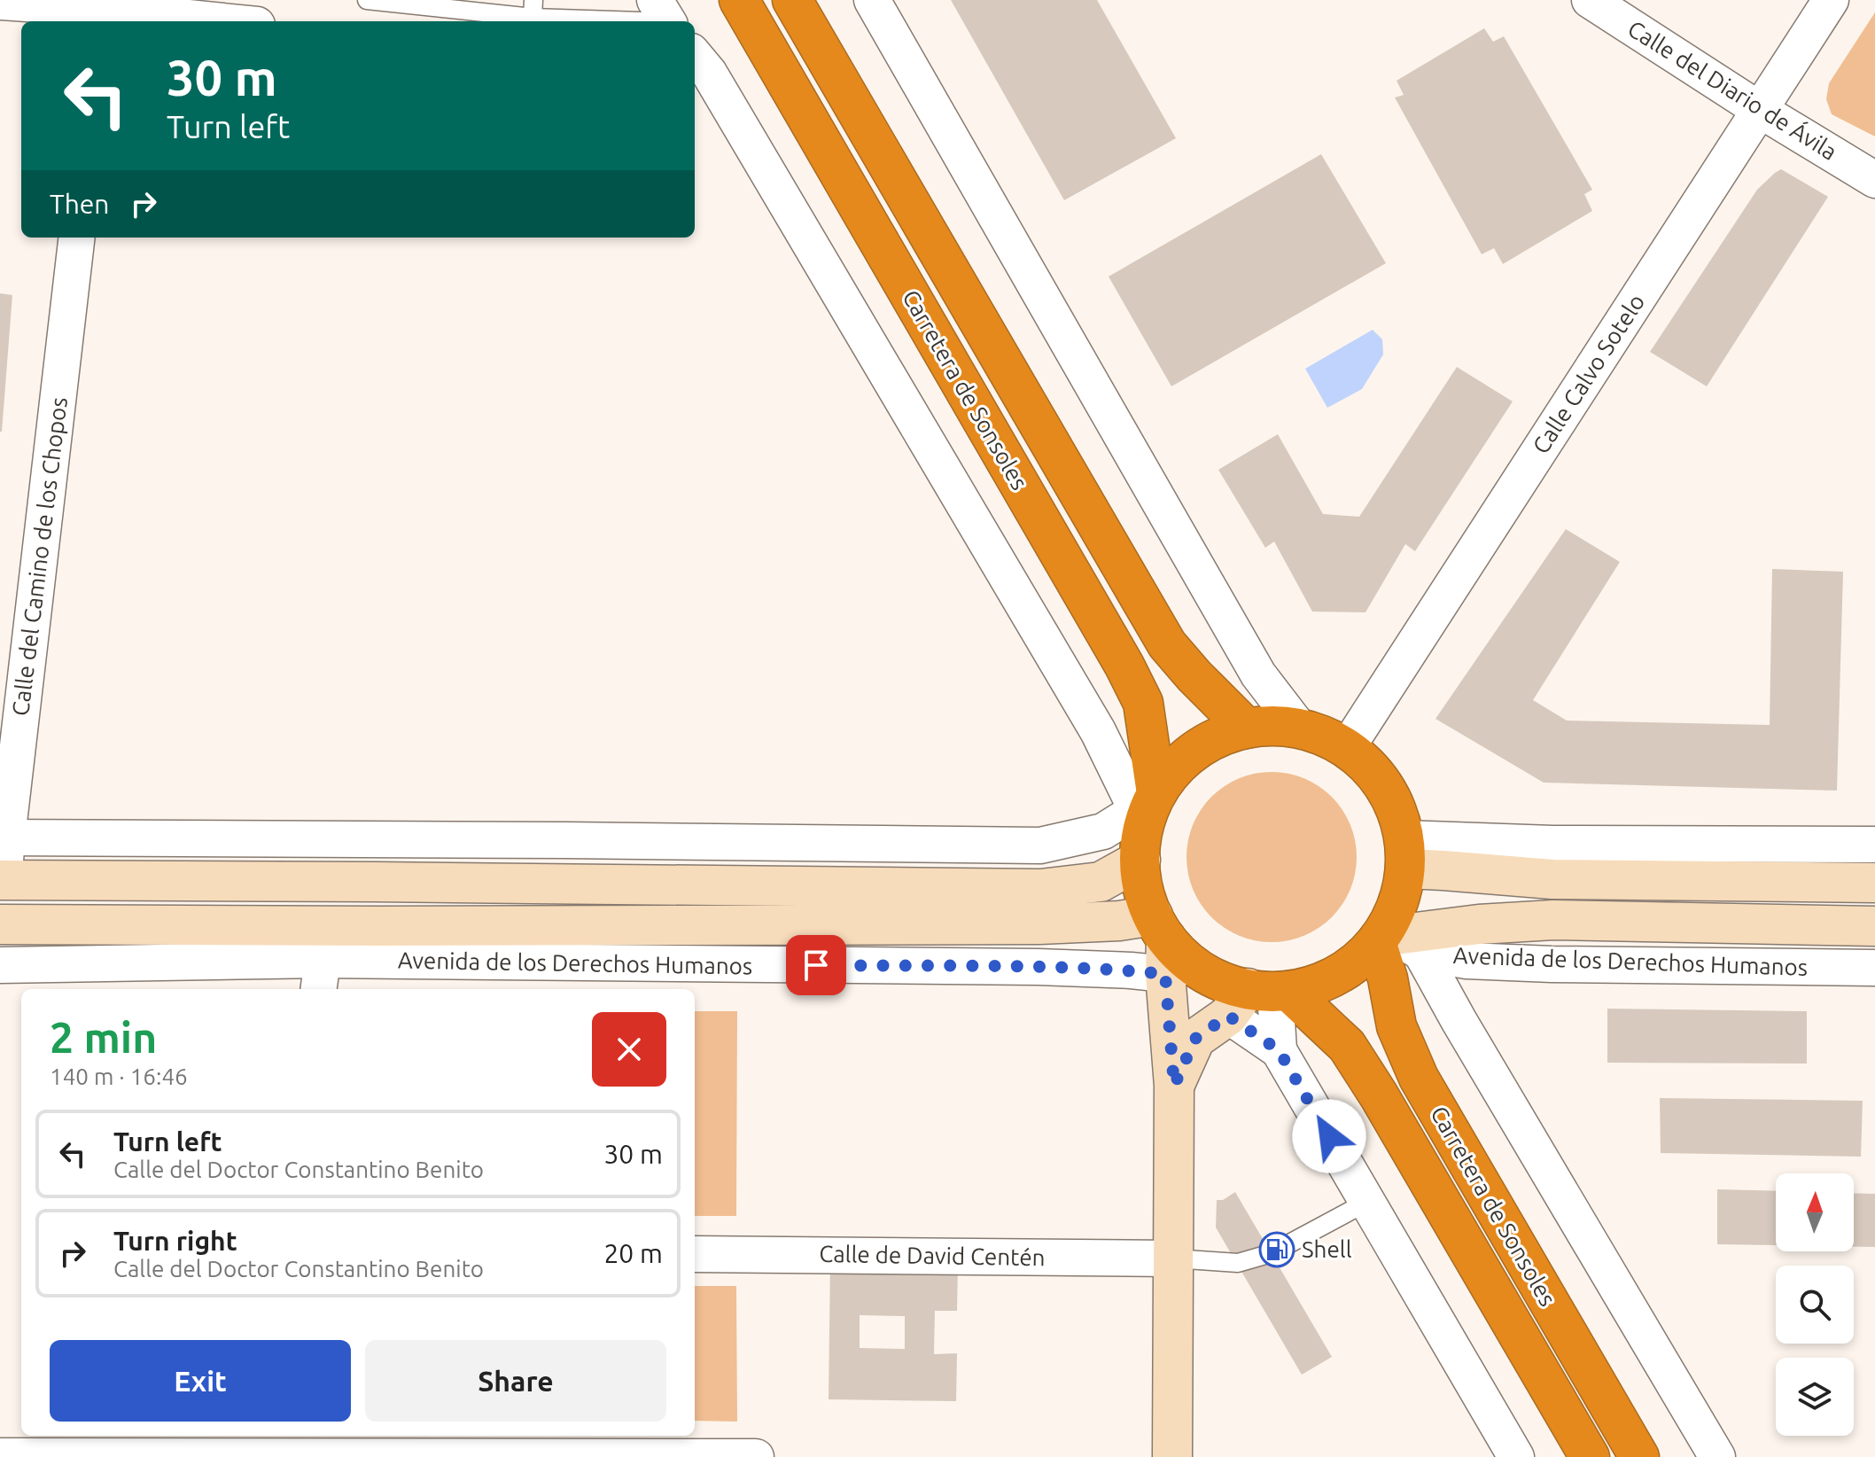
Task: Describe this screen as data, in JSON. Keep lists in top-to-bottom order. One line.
{"streets":{"highway":["Carretera de Sonsoles"],"main road":["Avenida de los Derechos Humanos"],"street":["Calle del Diario de Ávila","Calle Calvo Sotelo","Calle del Camino de los Chopos","Calle de David Centén"]},"crossings":[["Calle del Diario de Ávila","Calle Calvo Sotelo"],["Carretera de Sonsoles","Avenida de los Derechos Humanos"]],"places":{"fuel station":["Shell"]},"north":"top","page":{"turn":["30 m","Turn left"],"then":"Then","heading":["2 min","140 m · 16:46"],"list":[{"name":"Turn left","note":"Calle del Doctor Constantino Benito","value":"30 m"},{"name":"Turn right","note":"Calle del Doctor Constantino Benito","value":"20 m"}],"buttons":["Exit","Share"]}}
